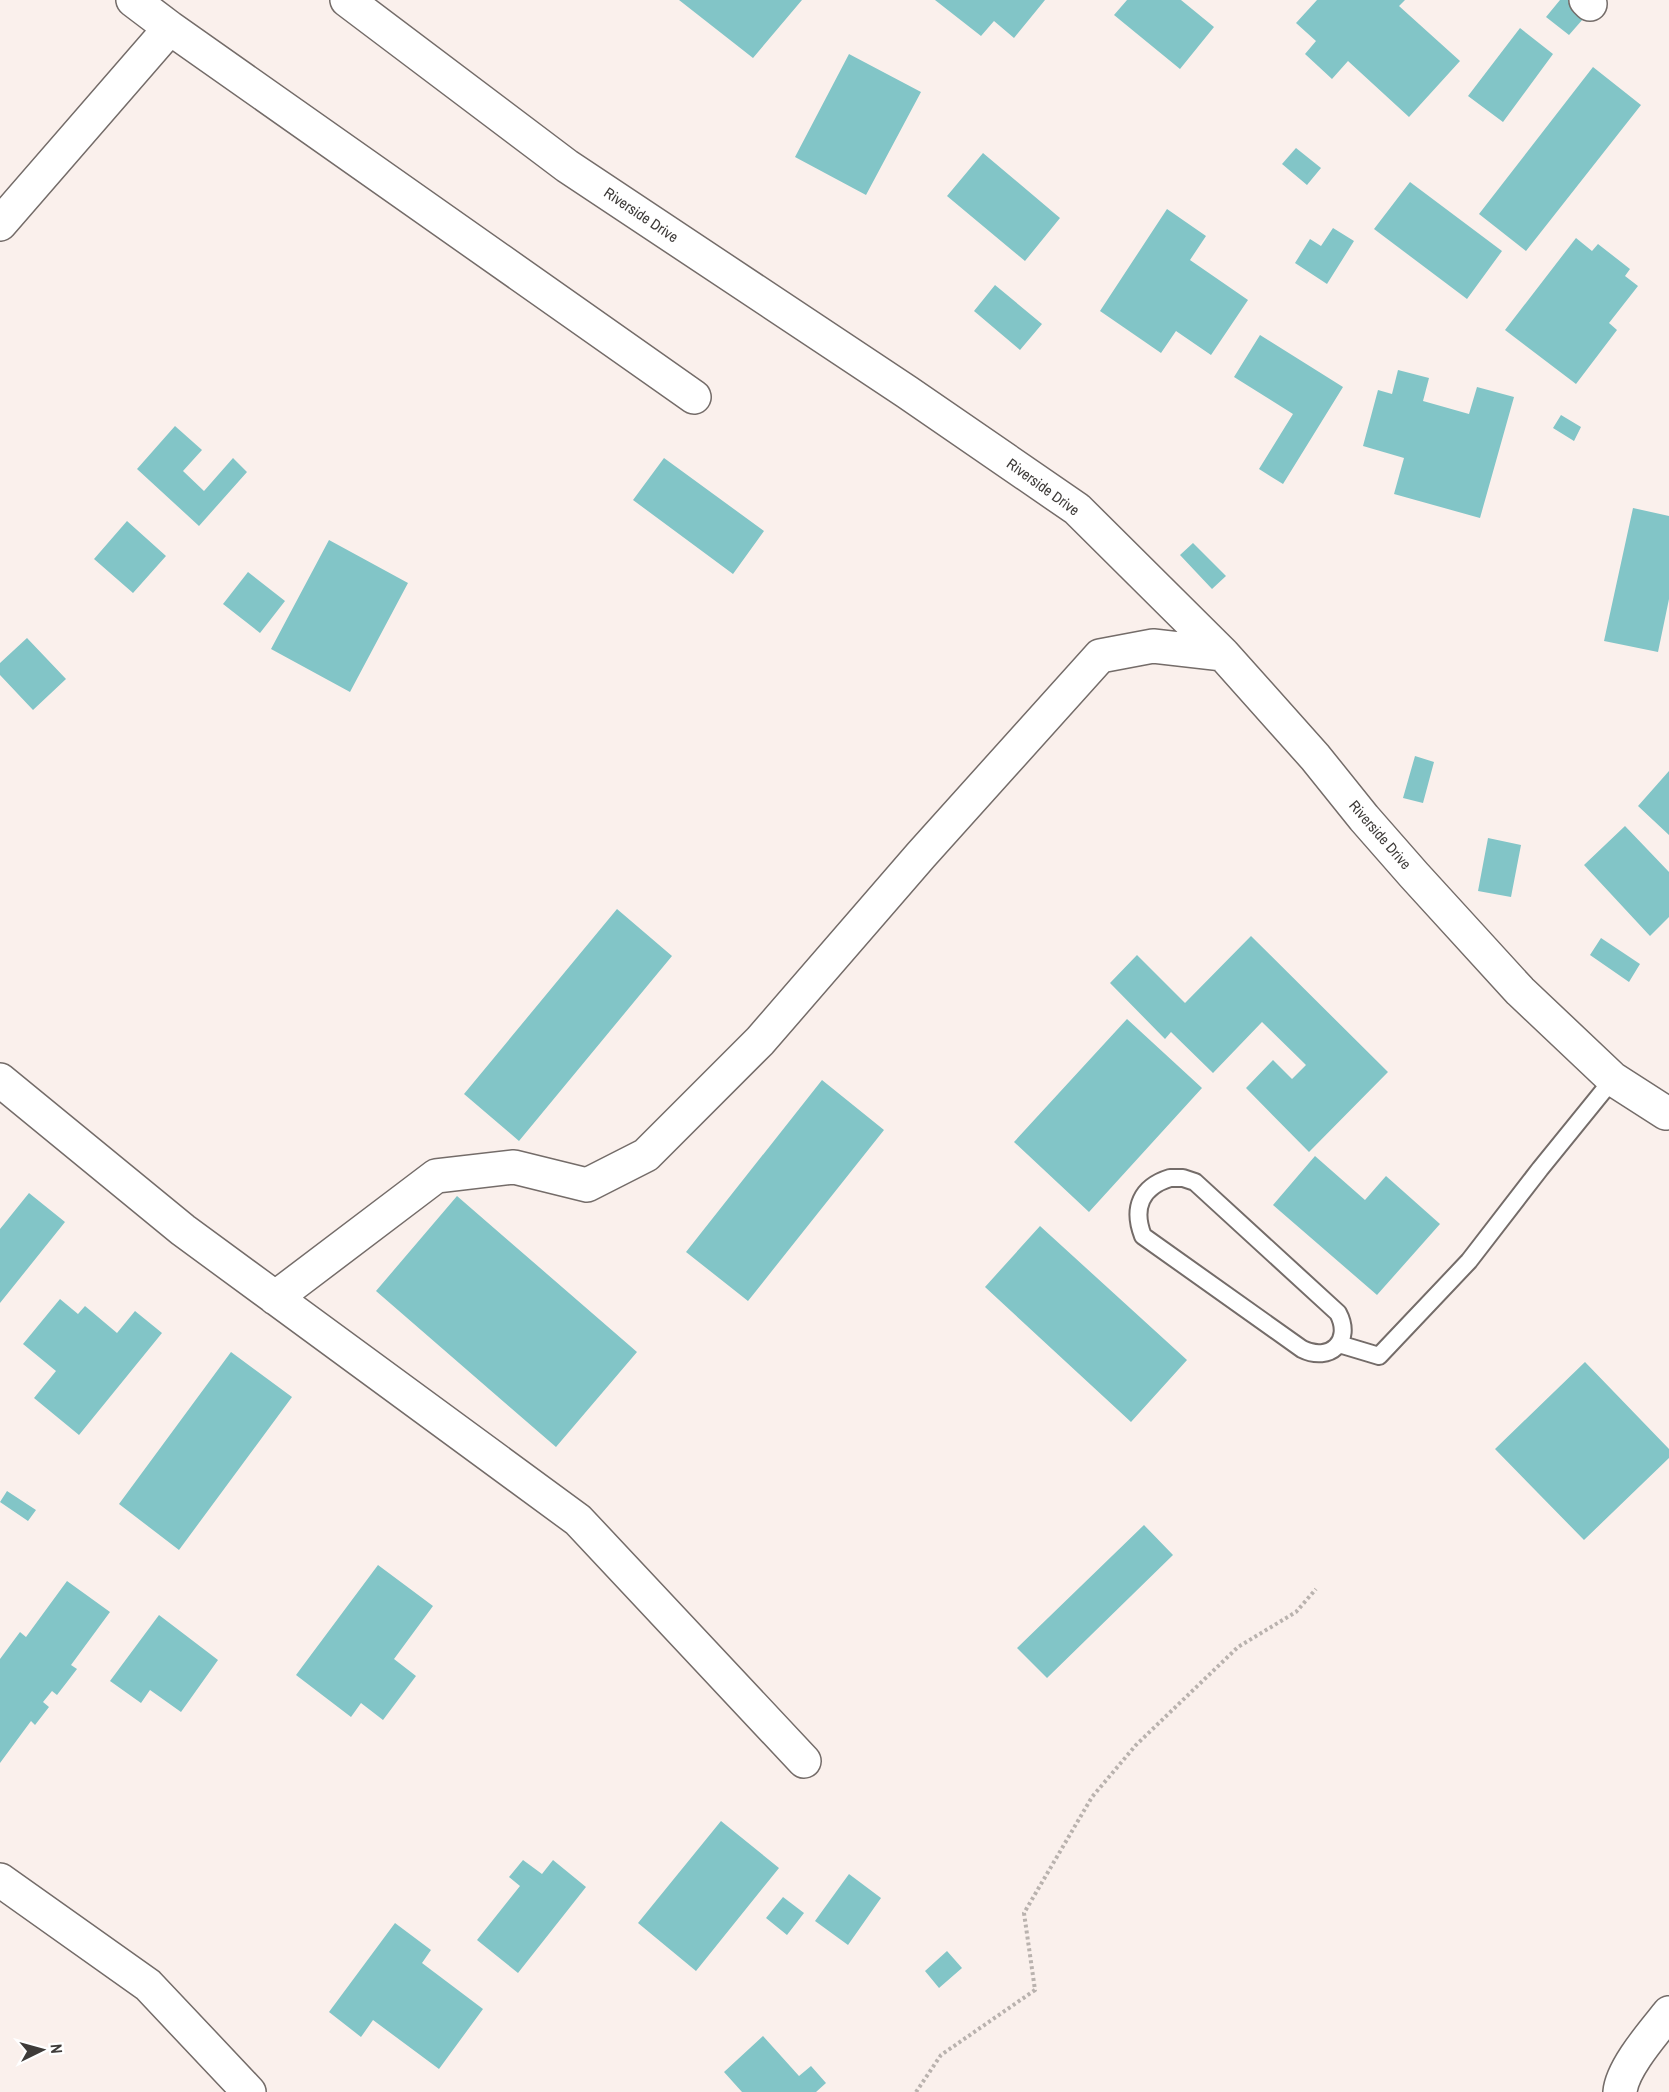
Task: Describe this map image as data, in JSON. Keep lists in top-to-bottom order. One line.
{"streets":{"street":["Riverside Drive"]},"north":"right"}
